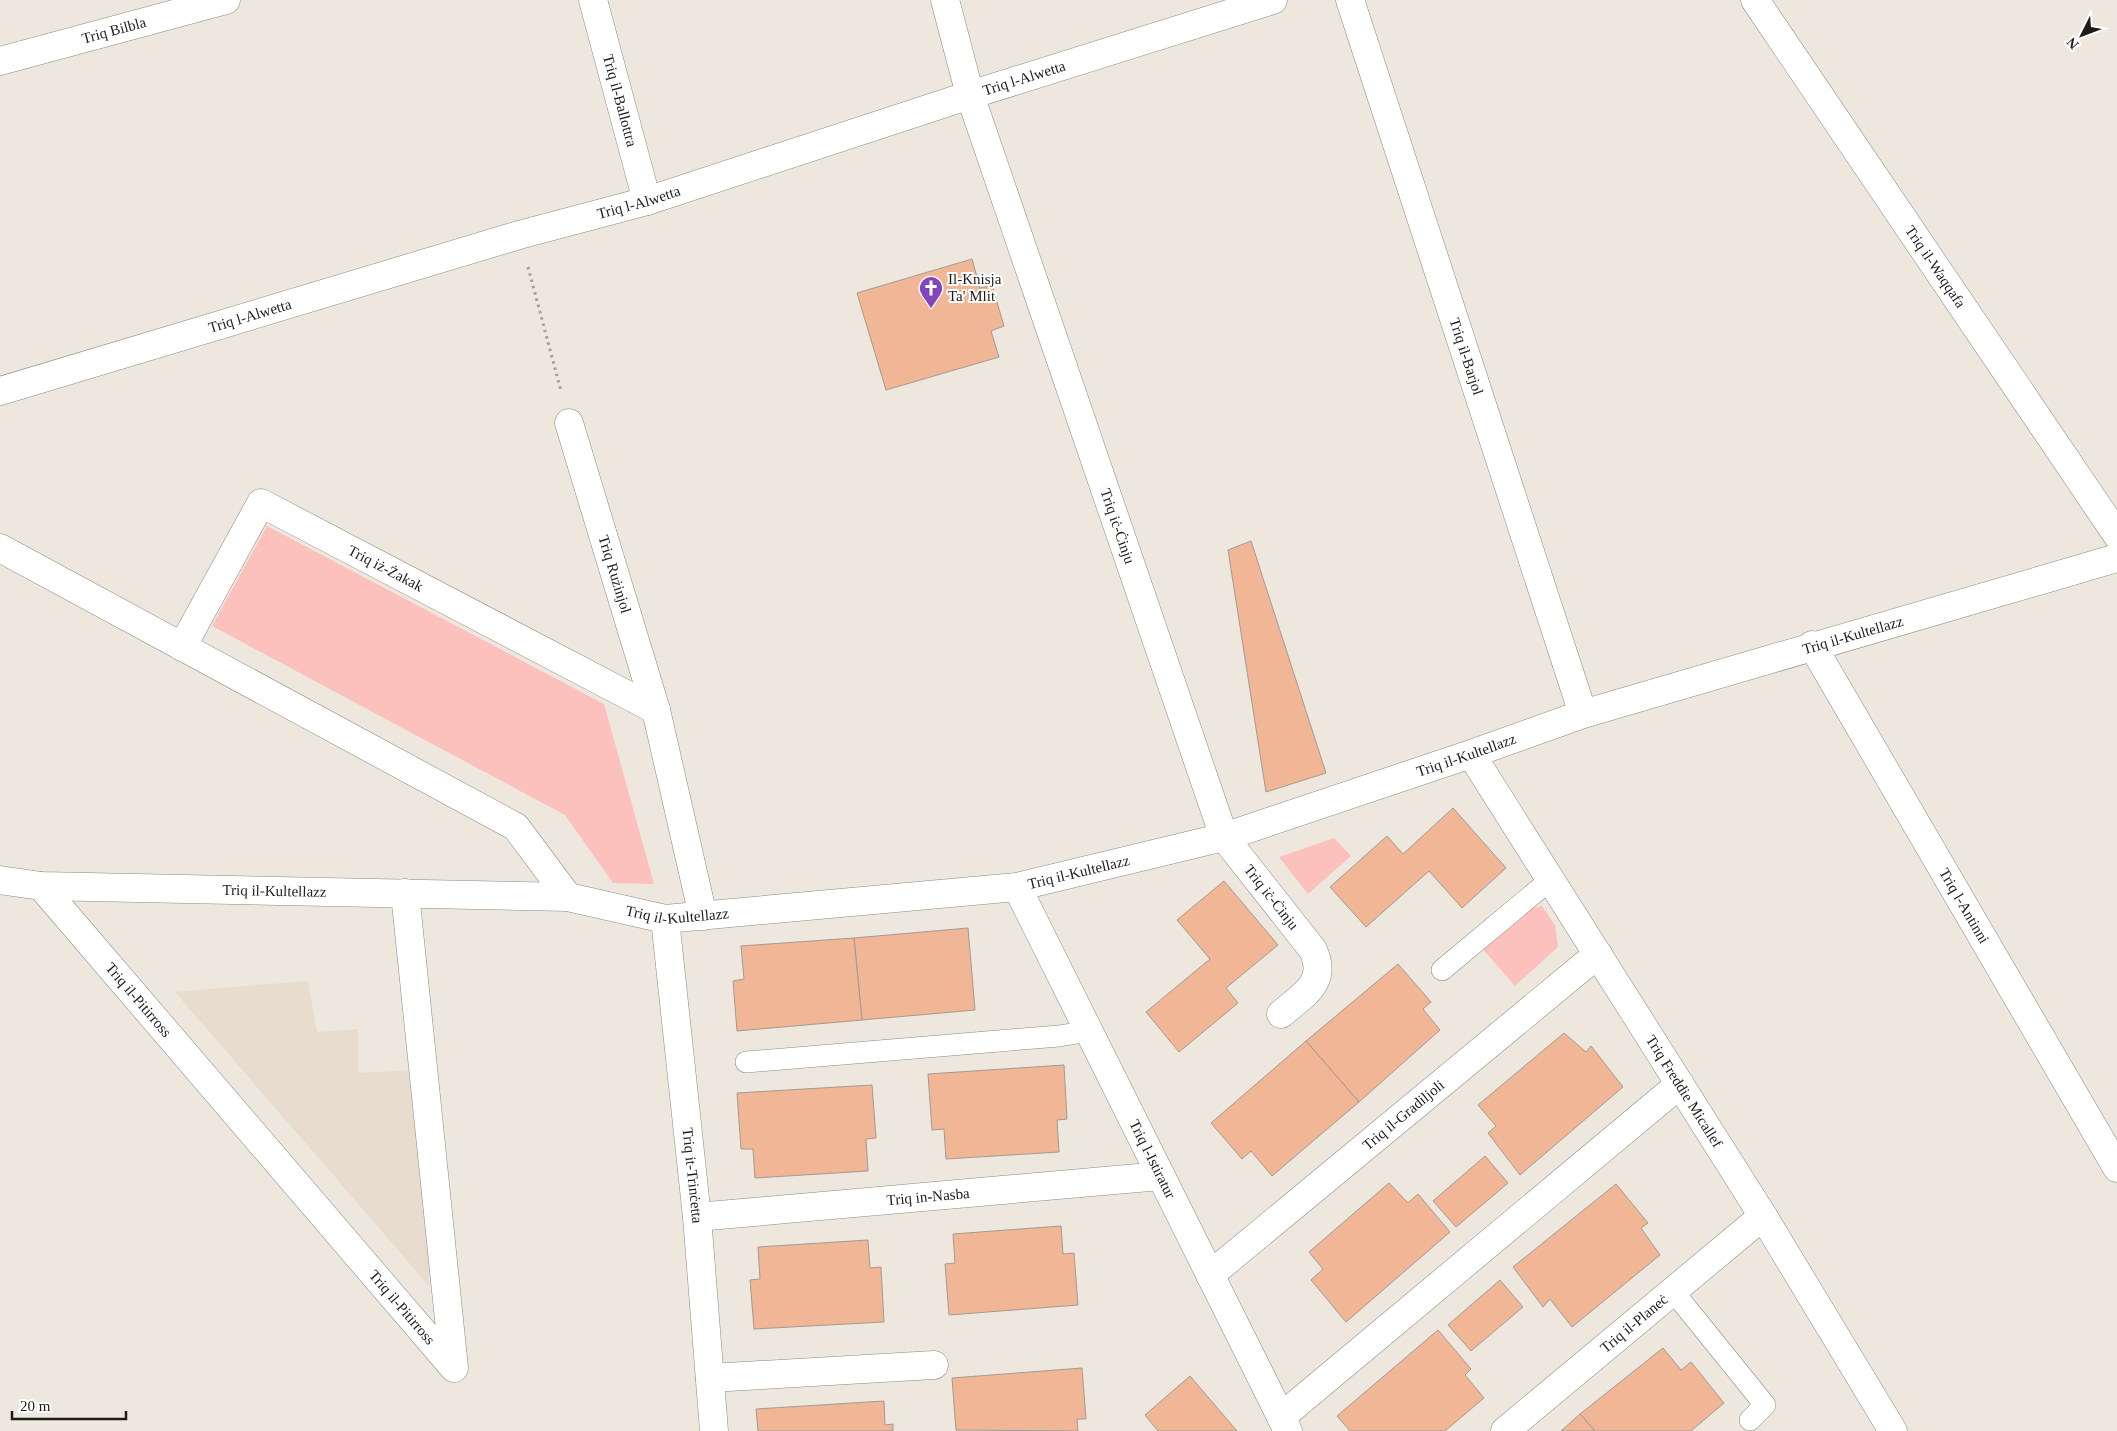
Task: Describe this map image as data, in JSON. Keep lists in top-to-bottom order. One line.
{"streets":{"street":["Triq Bilbla","Triq l-Alwetta","Triq il-Ballottra","Triq il-Waqqafa","Triq il-Barjol","Triq iċ-Ċinju","Triq iż-Żakak","Triq Rużinjol","Triq il-Kultellazz","Triq l-Antinni","Triq il-Pitirross","Triq Freddie Micallef","Triq il-Gradiljoli","Triq l-Istiratur","Triq it-Trinċetta","Triq in-Nasba","Triq il-Planeċ"]},"crossings":[["Triq l-Alwetta","Triq il-Ballottra"],["Triq l-Alwetta","Triq iċ-Ċinju"],["Triq il-Barjol","Triq il-Kultellazz"],["Triq iċ-Ċinju","Triq il-Kultellazz"],["Triq iż-Żakak","Triq Rużinjol"],["Triq Rużinjol","Triq il-Kultellazz"],["Triq il-Kultellazz","Triq l-Antinni"],["Triq il-Kultellazz","Triq il-Pitirross"],["Triq il-Kultellazz","Triq Freddie Micallef"],["Triq il-Kultellazz","Triq l-Istiratur"],["Triq il-Kultellazz","Triq it-Trinċetta"],["Triq Freddie Micallef","Triq il-Gradiljoli"],["Triq Freddie Micallef","Triq il-Planeċ"],["Triq il-Gradiljoli","Triq l-Istiratur"],["Triq l-Istiratur","Triq in-Nasba"],["Triq it-Trinċetta","Triq in-Nasba"]],"places":{"church":["Il-Knisja Ta' Mlit"]},"scale_bar":"20 m","north":"bottom left"}
